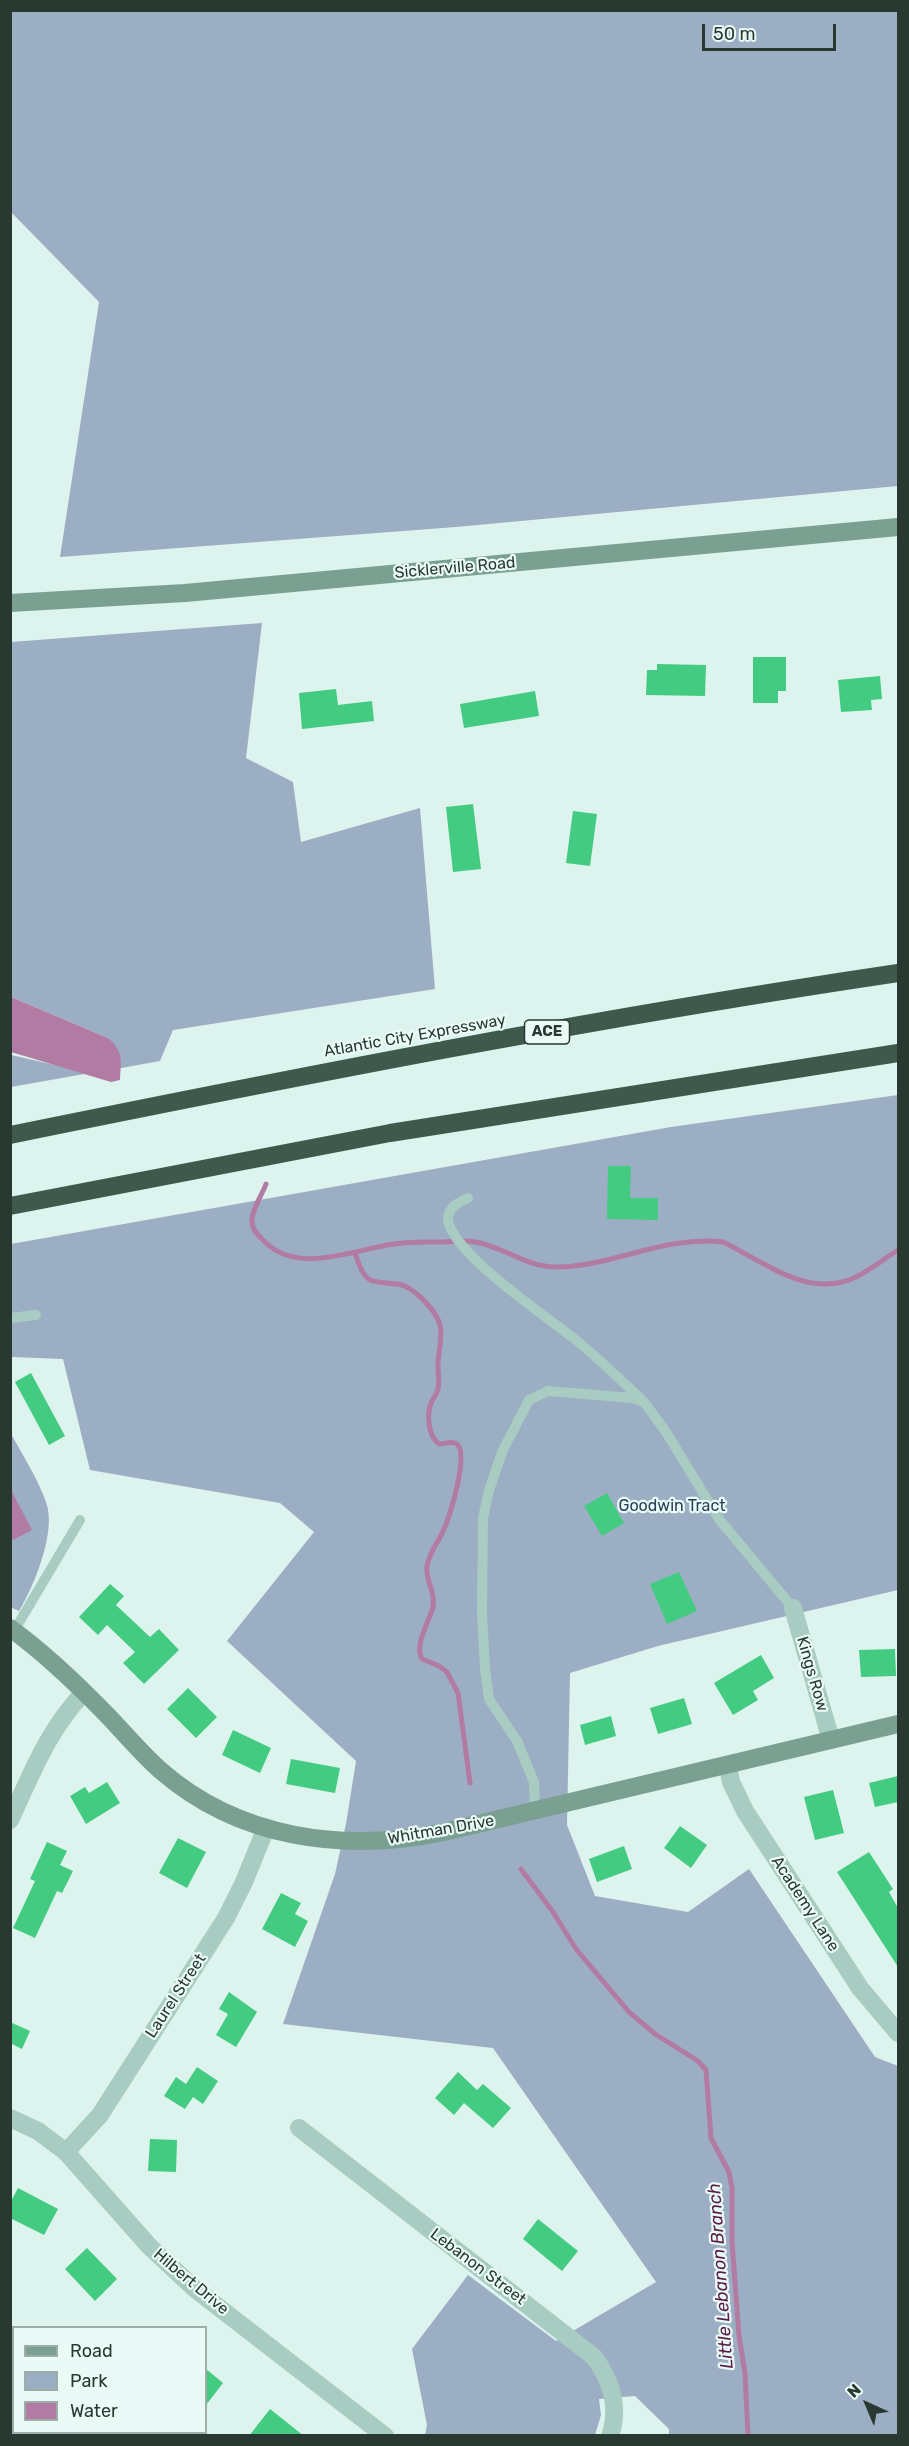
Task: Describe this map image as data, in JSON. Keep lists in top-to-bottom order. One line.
{"streets":{"highway":["ACE","Atlantic City Expressway"],"street":["Sicklerville Road","Kings Row","Whitman Drive","Academy Lane","Laurel Street","Lebanon Street","Hilbert Drive"]},"crossings":[["Kings Row","Whitman Drive"],["Whitman Drive","Academy Lane"],["Whitman Drive","Laurel Street"],["Laurel Street","Hilbert Drive"]],"water":["Little Lebanon Branch"],"parks":["Goodwin Tract"],"legend":["Road","Park","Water"],"scale_bar":"50 m","north":"top left"}
